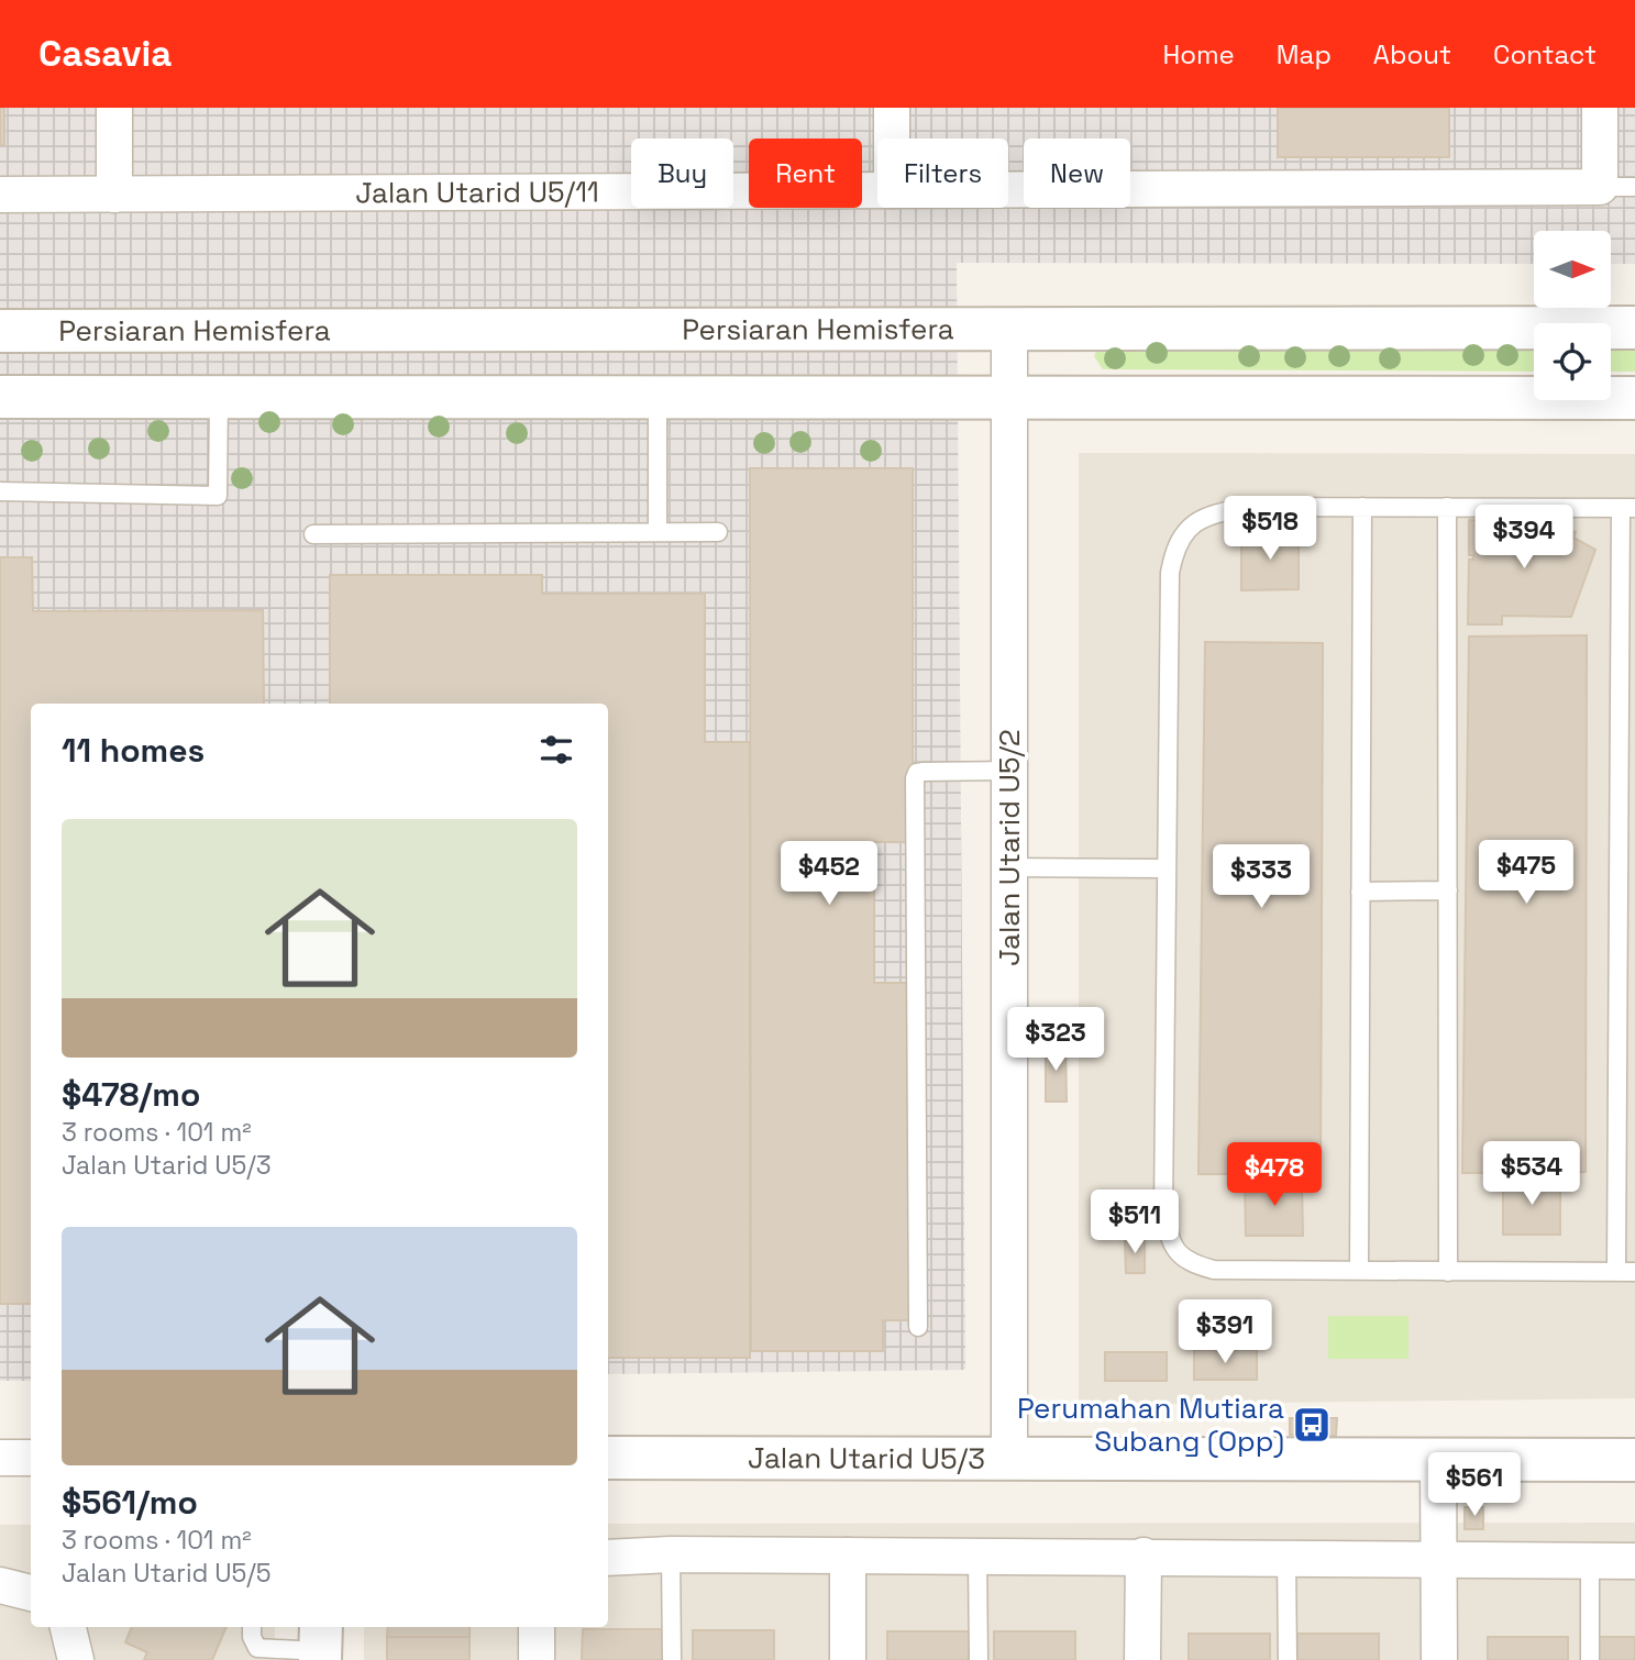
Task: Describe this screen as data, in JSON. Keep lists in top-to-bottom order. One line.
{"streets":{"street":["Jalan Utarid U5/11","Persiaran Hemisfera","Jalan Utarid U5/2","Jalan Utarid U5/3"]},"crossings":[["Persiaran Hemisfera","Jalan Utarid U5/2"],["Jalan Utarid U5/2","Jalan Utarid U5/3"]],"places":{"bus stop":["Perumahan Mutiara Subang (Opp)"]},"north":"right","page":{"header":"Casavia","nav":["Home","Map","About","Contact"],"chip":["Buy","Rent","Filters","New"],"price":["$518","$394","$475","$452","$333","$323","$534","$478","$511","$391","$561"],"heading":"11 homes","list":[{"name":"$478/mo","note":"3 rooms · 101 m² · Jalan Utarid U5/3"},{"name":"$561/mo","note":"3 rooms · 101 m² · Jalan Utarid U5/5"}]}}
